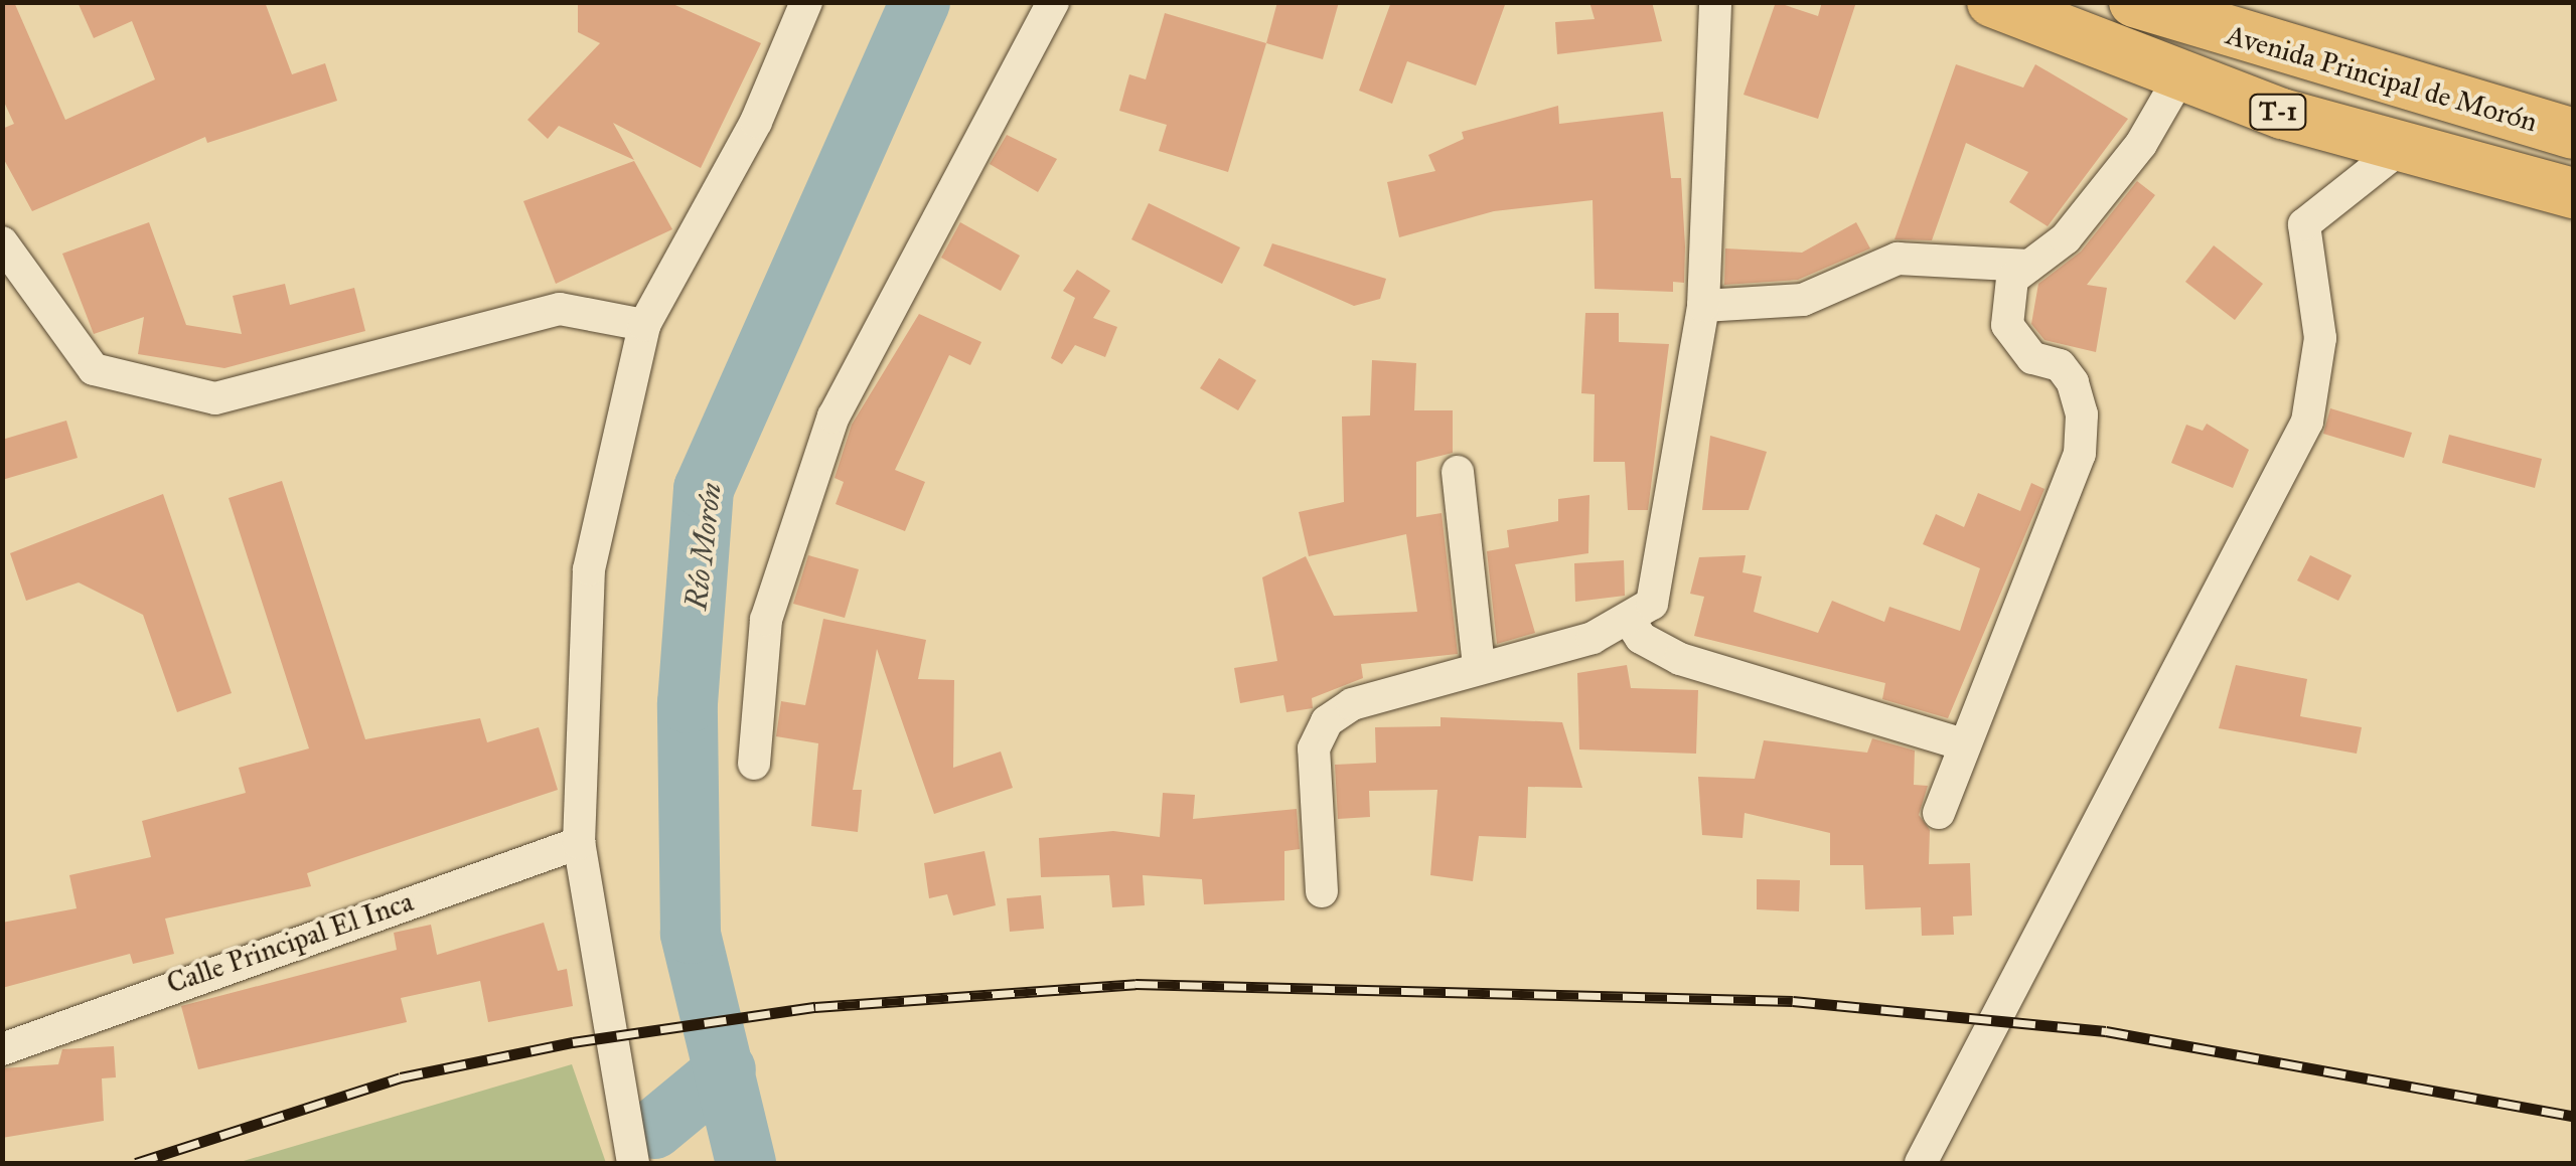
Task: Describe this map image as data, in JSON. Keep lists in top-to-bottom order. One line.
{"streets":{"main road":["Avenida Principal de Morón","T-1"],"street":["Calle Principal El Inca"]},"water":["Río Morón"]}
